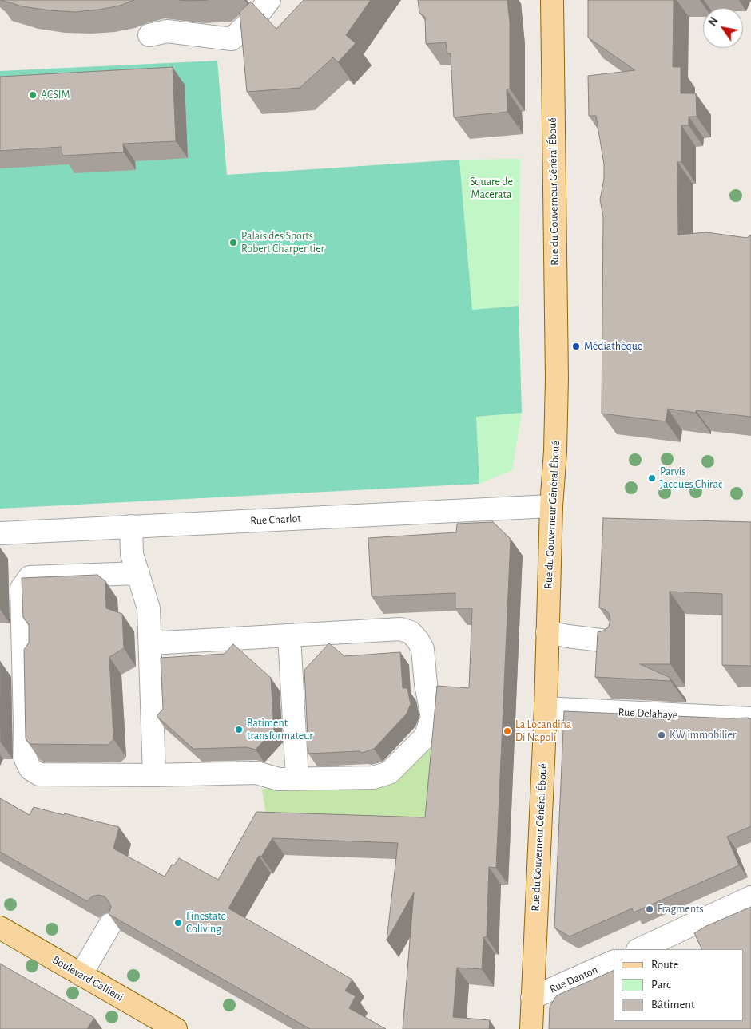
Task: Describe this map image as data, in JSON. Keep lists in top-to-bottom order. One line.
{"streets":{"main road":["Rue du Gouverneur Général Éboué","Boulevard Gallieni"],"street":["Rue Charlot","Rue Delahaye","Rue Danton"]},"crossings":[["Rue du Gouverneur Général Éboué","Rue Charlot"],["Rue du Gouverneur Général Éboué","Rue Delahaye"],["Rue du Gouverneur Général Éboué","Rue Danton"]],"parks":["Square de Macerata"],"places":["ACSIM","Palais des Sports Robert Charpentier","Médiathèque","Parvis Jacques Chirac","Batiment transformateur","La Locandina Di Napoli","KW immobilier","Fragments","Finestate Coliving"],"legend":["Route","Parc","Bâtiment"],"north":"top left"}
